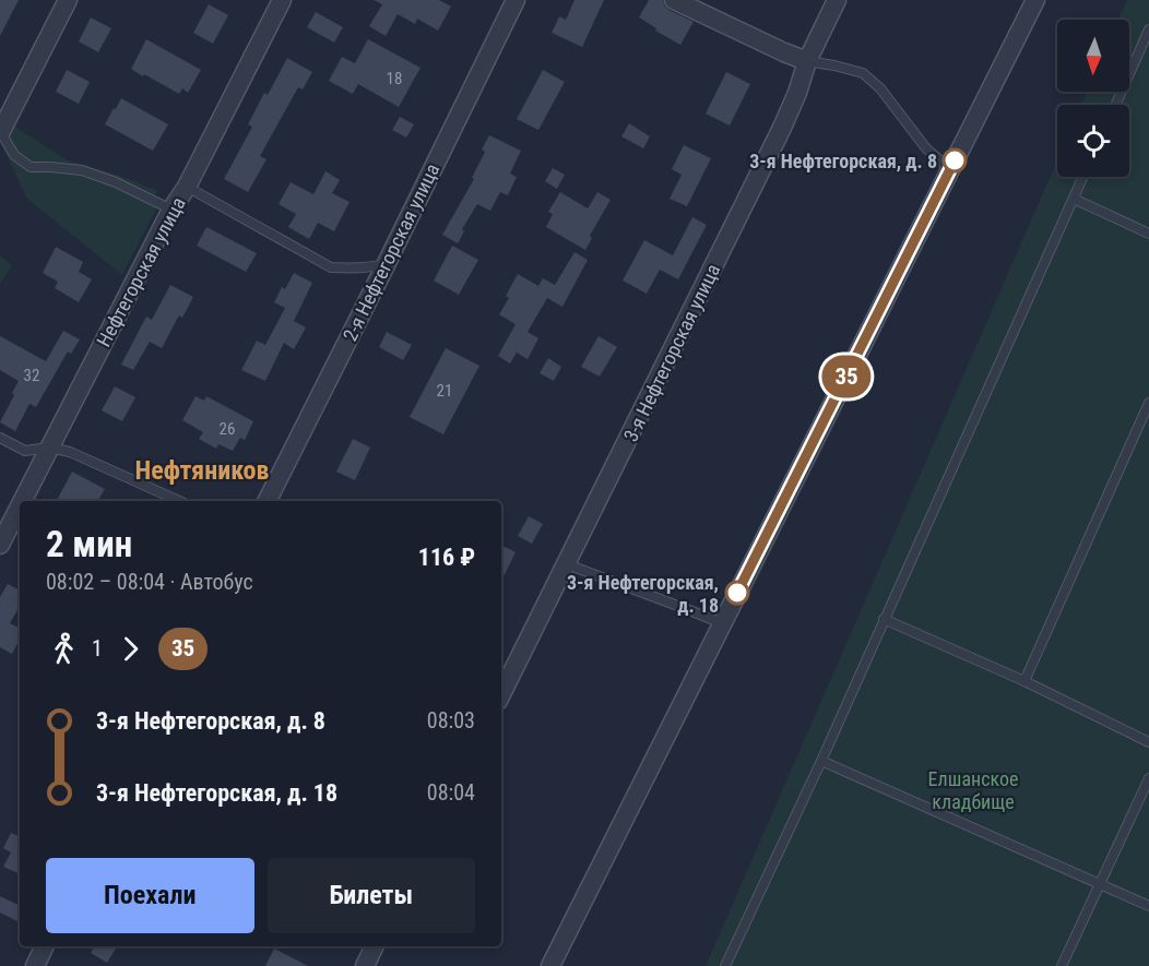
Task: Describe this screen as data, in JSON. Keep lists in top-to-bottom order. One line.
{"streets":{"street":["2-я Нефтегорская улица","Нефтегорская улица","3-я Нефтегорская улица"]},"districts":["Нефтяников"],"parks":["Елшанское кладбище"],"places":["3-я Нефтегорская, д. 8","3-я Нефтегорская, д. 18"],"lines":["bus line 35"],"house_numbers":["18","32","21","26"],"north":"bottom","page":{"on_map":"35","heading":["2 мин","08:02 – 08:04 · Автобус","116 ₽"],"legs":["1","35"],"list":[{"name":"3-я Нефтегорская, д. 8","value":"08:03"},{"name":"3-я Нефтегорская, д. 18","value":"08:04"}],"buttons":["Поехали","Билеты"]}}
